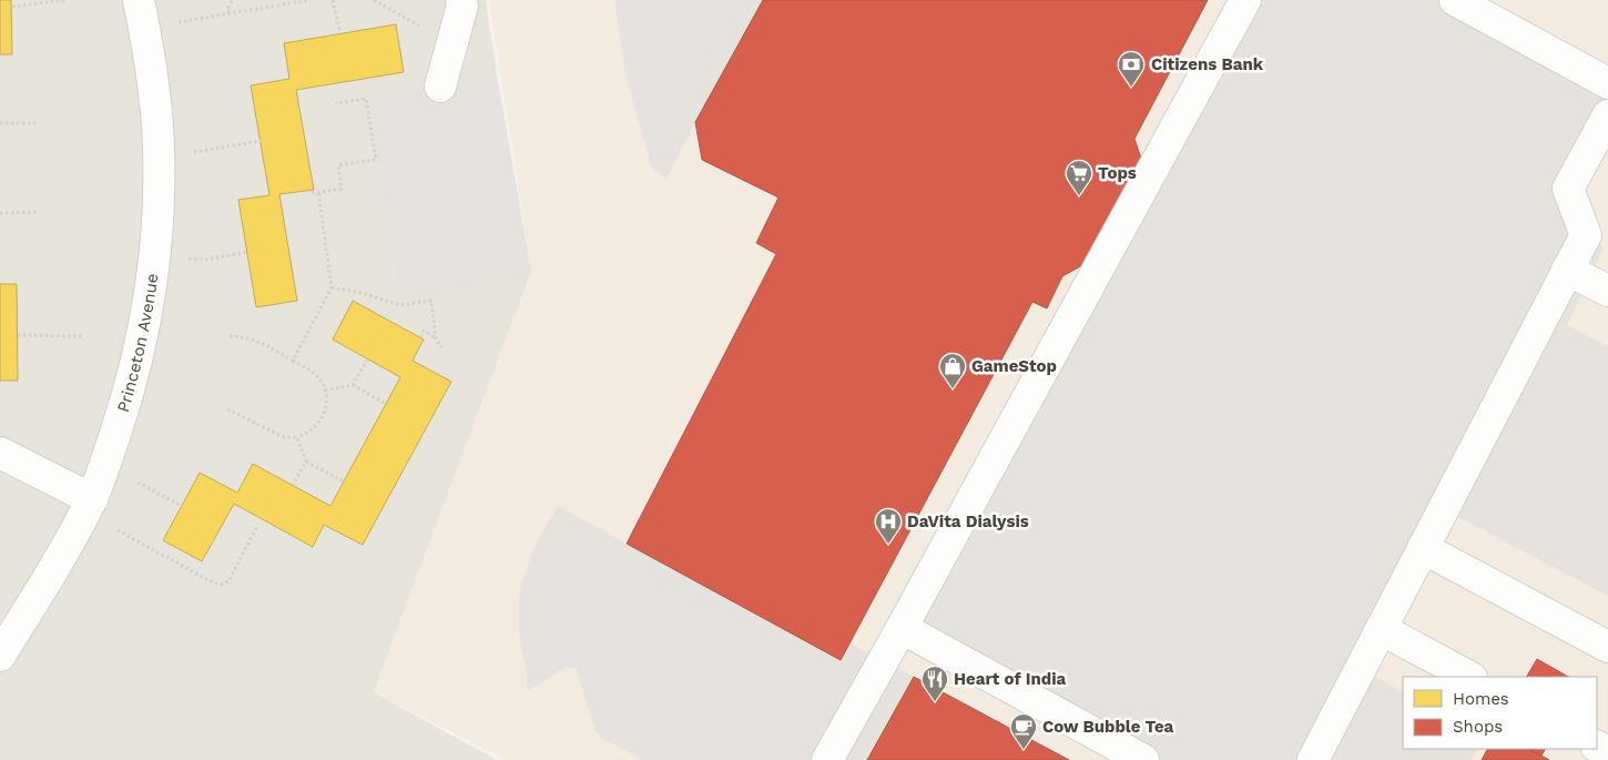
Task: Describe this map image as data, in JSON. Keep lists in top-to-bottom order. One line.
{"streets":{"street":["Princeton Avenue"]},"places":{"bank":["Citizens Bank"],"supermarket":["Tops"],"shop":["GameStop"],"hospital":["DaVita Dialysis"],"restaurant":["Heart of India"],"cafe":["Cow Bubble Tea"]},"legend":["Homes","Shops"]}
